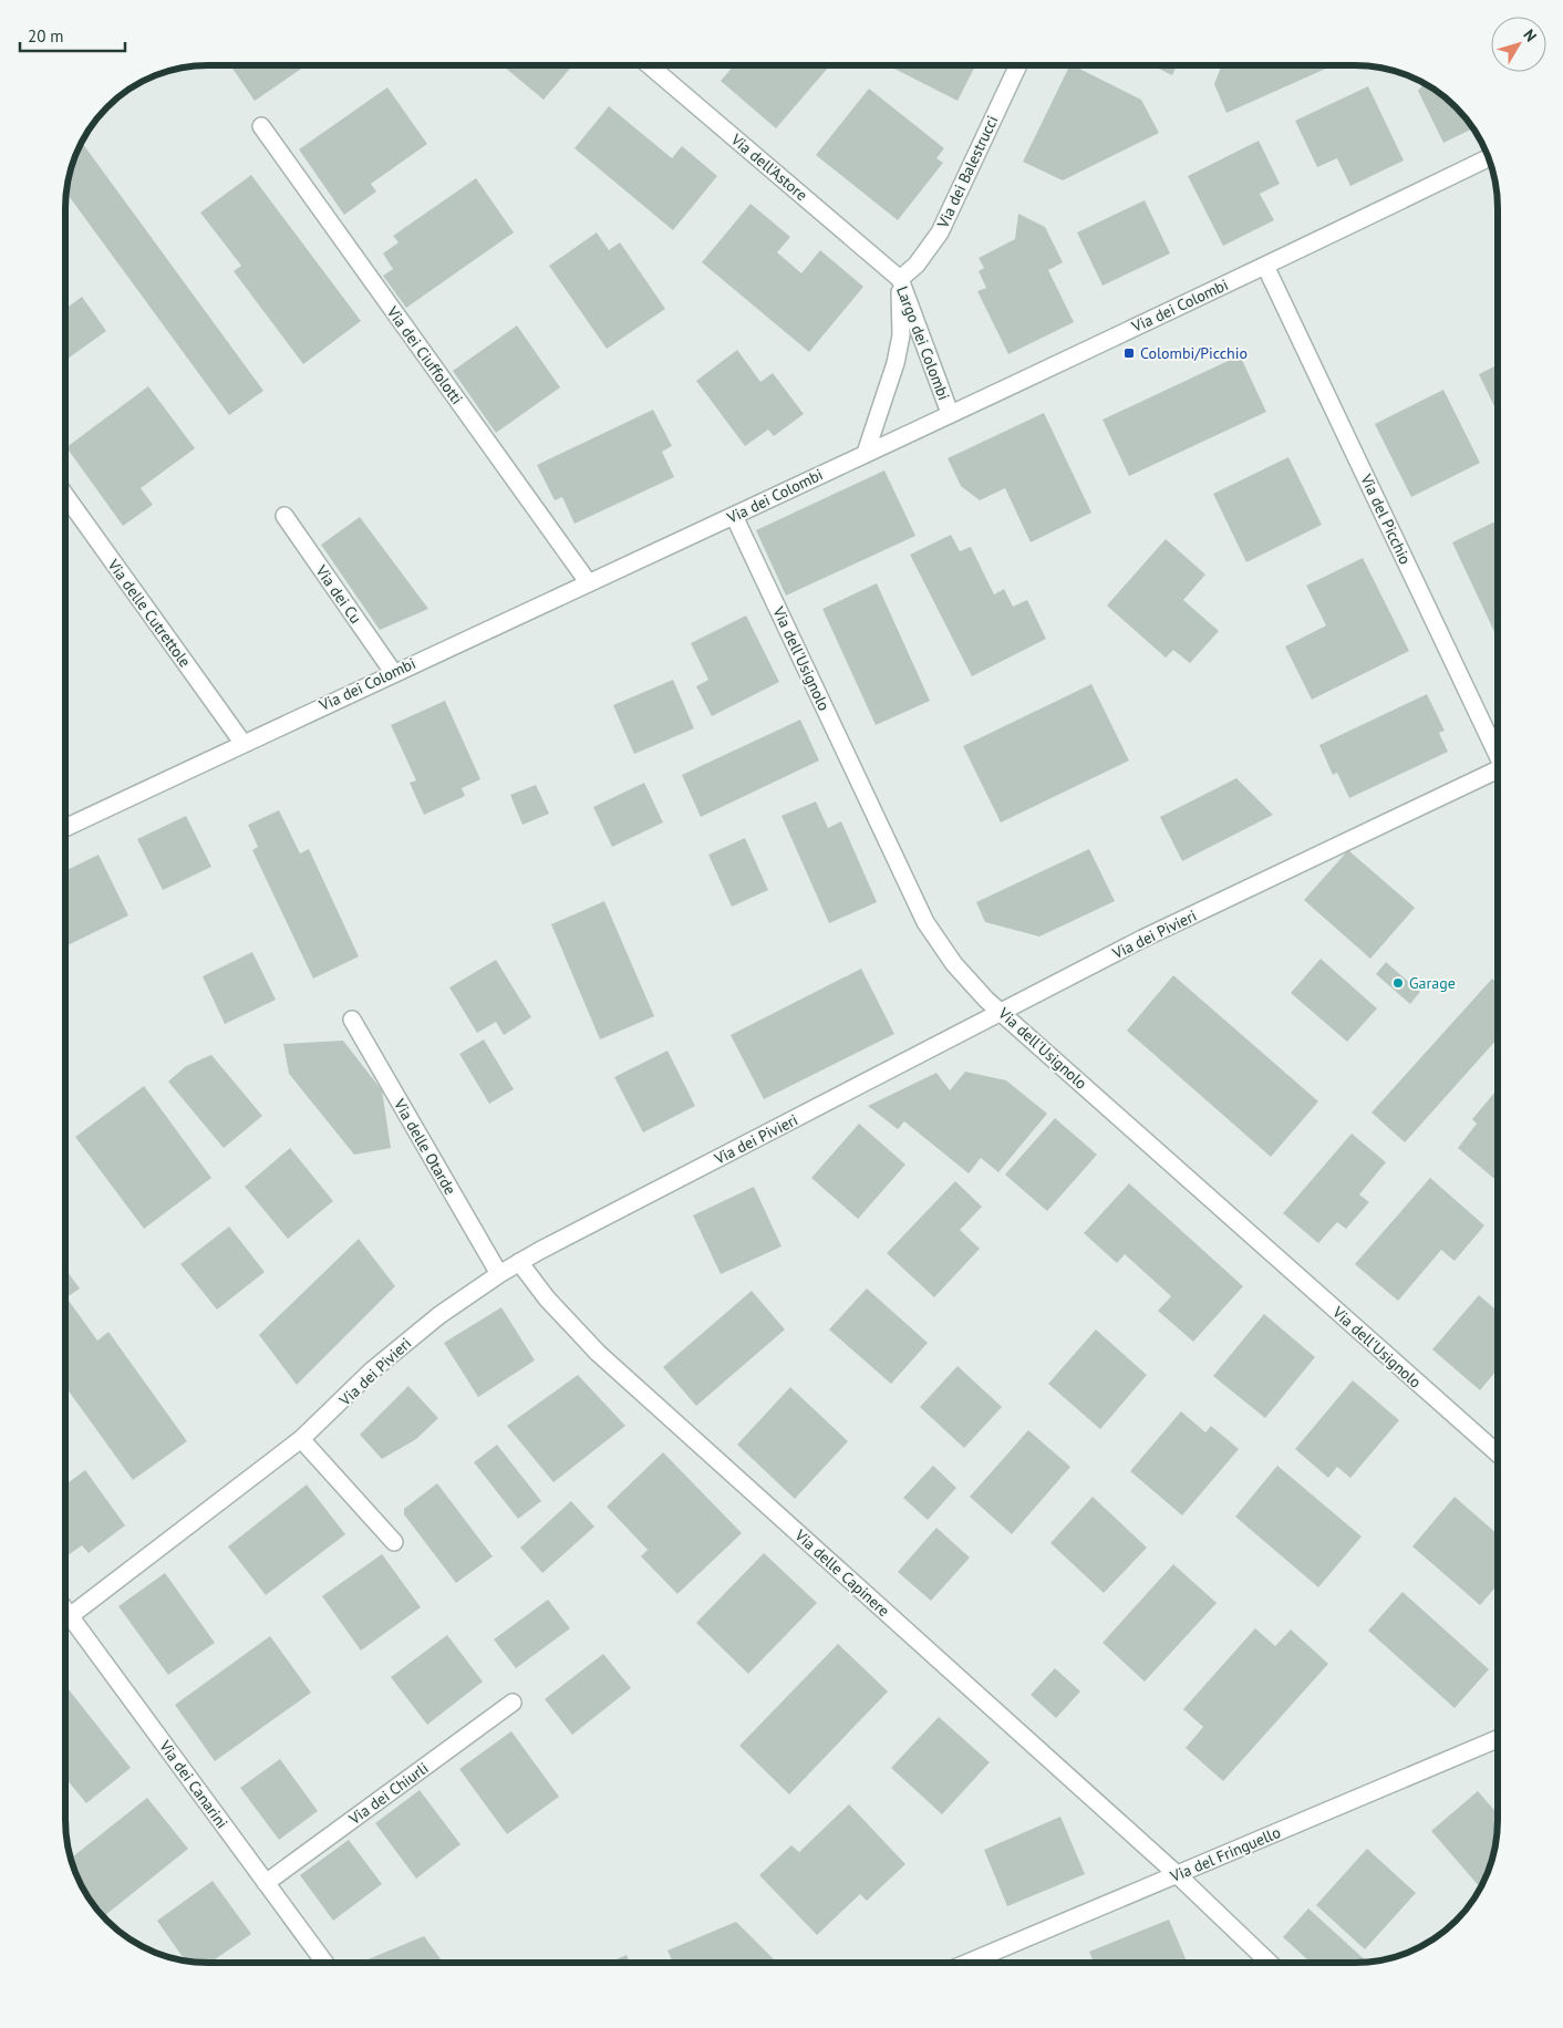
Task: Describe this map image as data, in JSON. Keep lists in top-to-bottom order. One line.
{"streets":{"street":["Via dell'Astore","Via dei Balestrucci","Via dei Colombi","Largo dei Colombi","Via dei Ciuffolotti","Via del Picchio","Via dei Cu","Via delle Cutrettole","Via dell'Usignolo","Via dei Pivieri","Via delle Otarde","Via delle Capinere","Via dei Canarini","Via dei Chiurli","Via del Fringuello"]},"crossings":[["Via dell'Astore","Via dei Balestrucci"],["Via dell'Astore","Largo dei Colombi"],["Via dei Balestrucci","Largo dei Colombi"],["Via dei Colombi","Largo dei Colombi"],["Via dei Colombi","Via dei Ciuffolotti"],["Via dei Colombi","Via del Picchio"],["Via dei Colombi","Via dei Cu"],["Via dei Colombi","Via delle Cutrettole"],["Via dei Colombi","Via dell'Usignolo"],["Via dell'Usignolo","Via dei Pivieri"],["Via dei Pivieri","Via delle Otarde"],["Via dei Pivieri","Via delle Capinere"],["Via dei Pivieri","Via dei Canarini"],["Via delle Capinere","Via del Fringuello"],["Via dei Canarini","Via dei Chiurli"]],"places":{"transit":["Colombi/Picchio"],"other":["Garage"]},"scale_bar":"20 m","north":"top right"}
